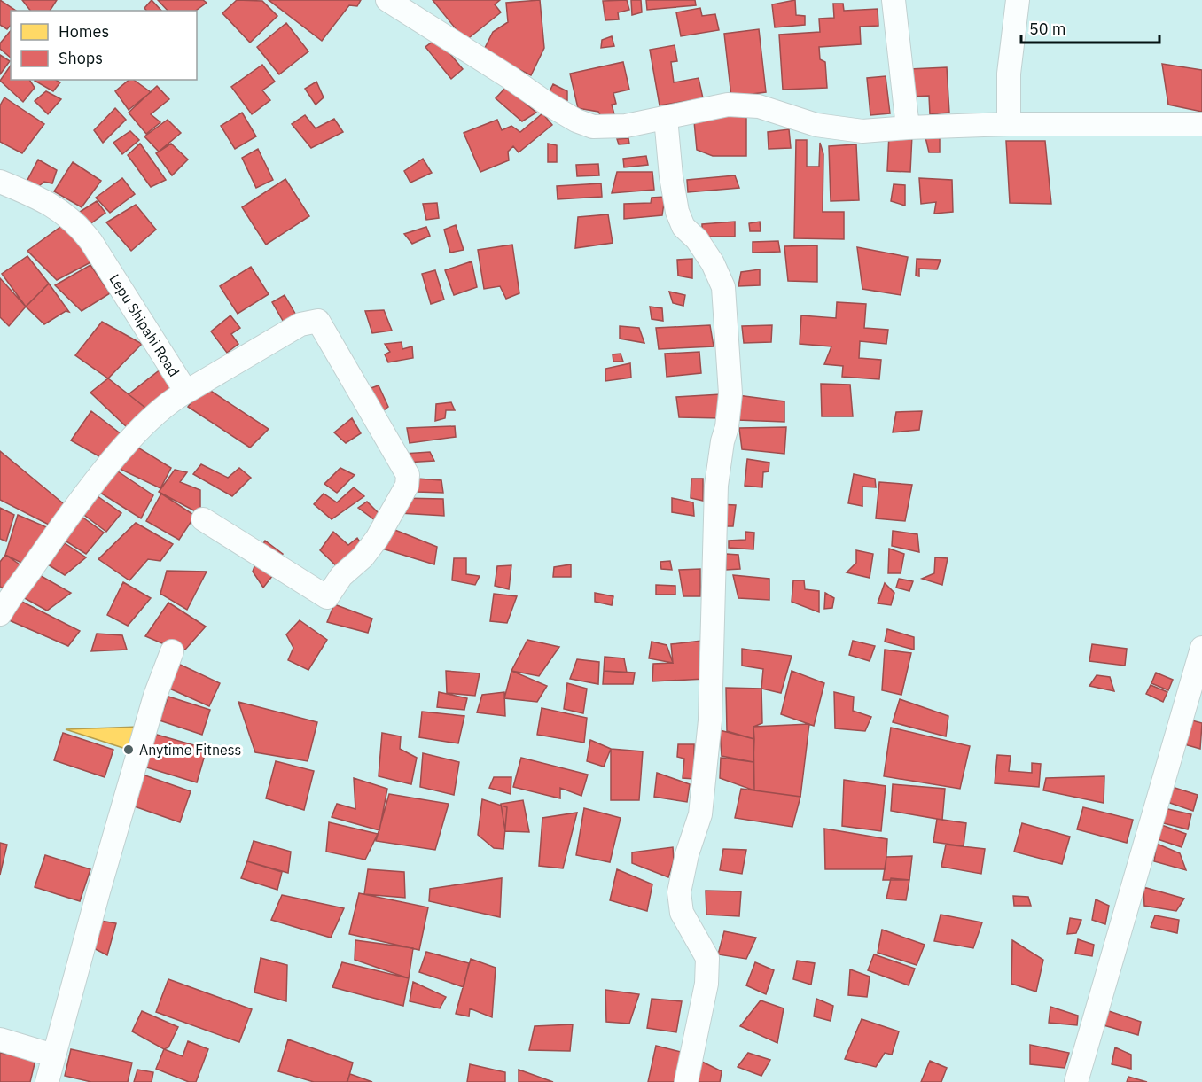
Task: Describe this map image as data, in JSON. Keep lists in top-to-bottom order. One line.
{"streets":{"street":["Lepu Shipahi Road"]},"places":["Anytime Fitness"],"legend":["Homes","Shops"],"scale_bar":"50 m"}
